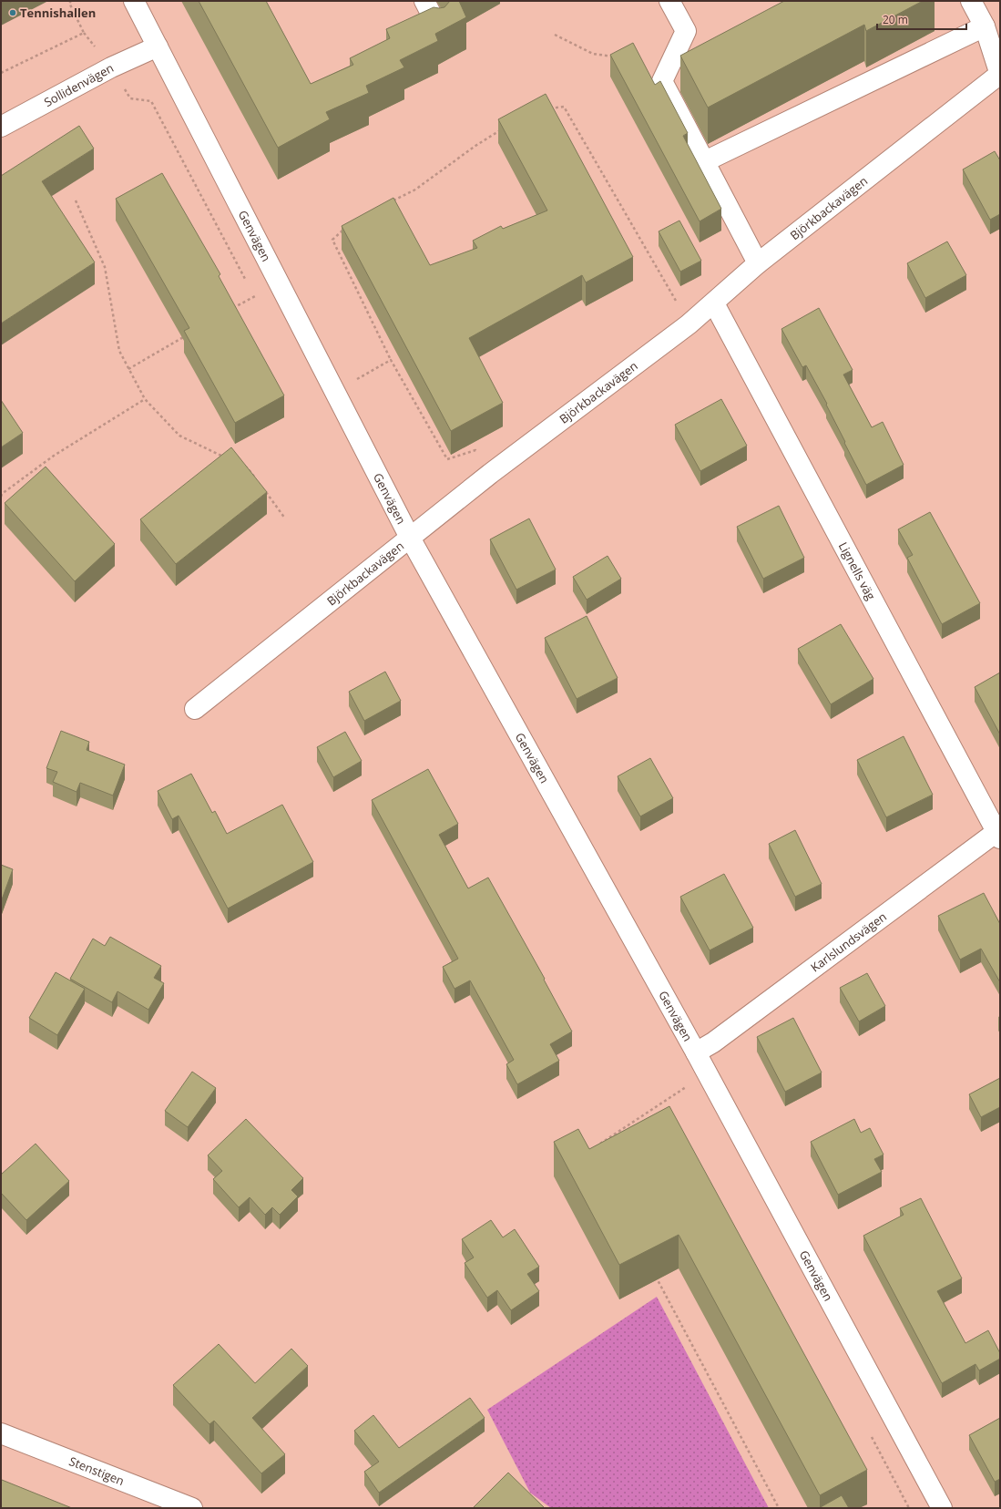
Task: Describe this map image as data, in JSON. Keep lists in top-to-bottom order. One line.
{"streets":{"street":["Sollidenvägen","Björkbackavägen","Genvägen","Lignells väg","Karlslundsvägen","Stenstigen"]},"crossings":[["Sollidenvägen","Genvägen"],["Björkbackavägen","Genvägen"],["Björkbackavägen","Lignells väg"],["Genvägen","Karlslundsvägen"],["Lignells väg","Karlslundsvägen"]],"places":["Tennishallen"],"scale_bar":"20 m"}
